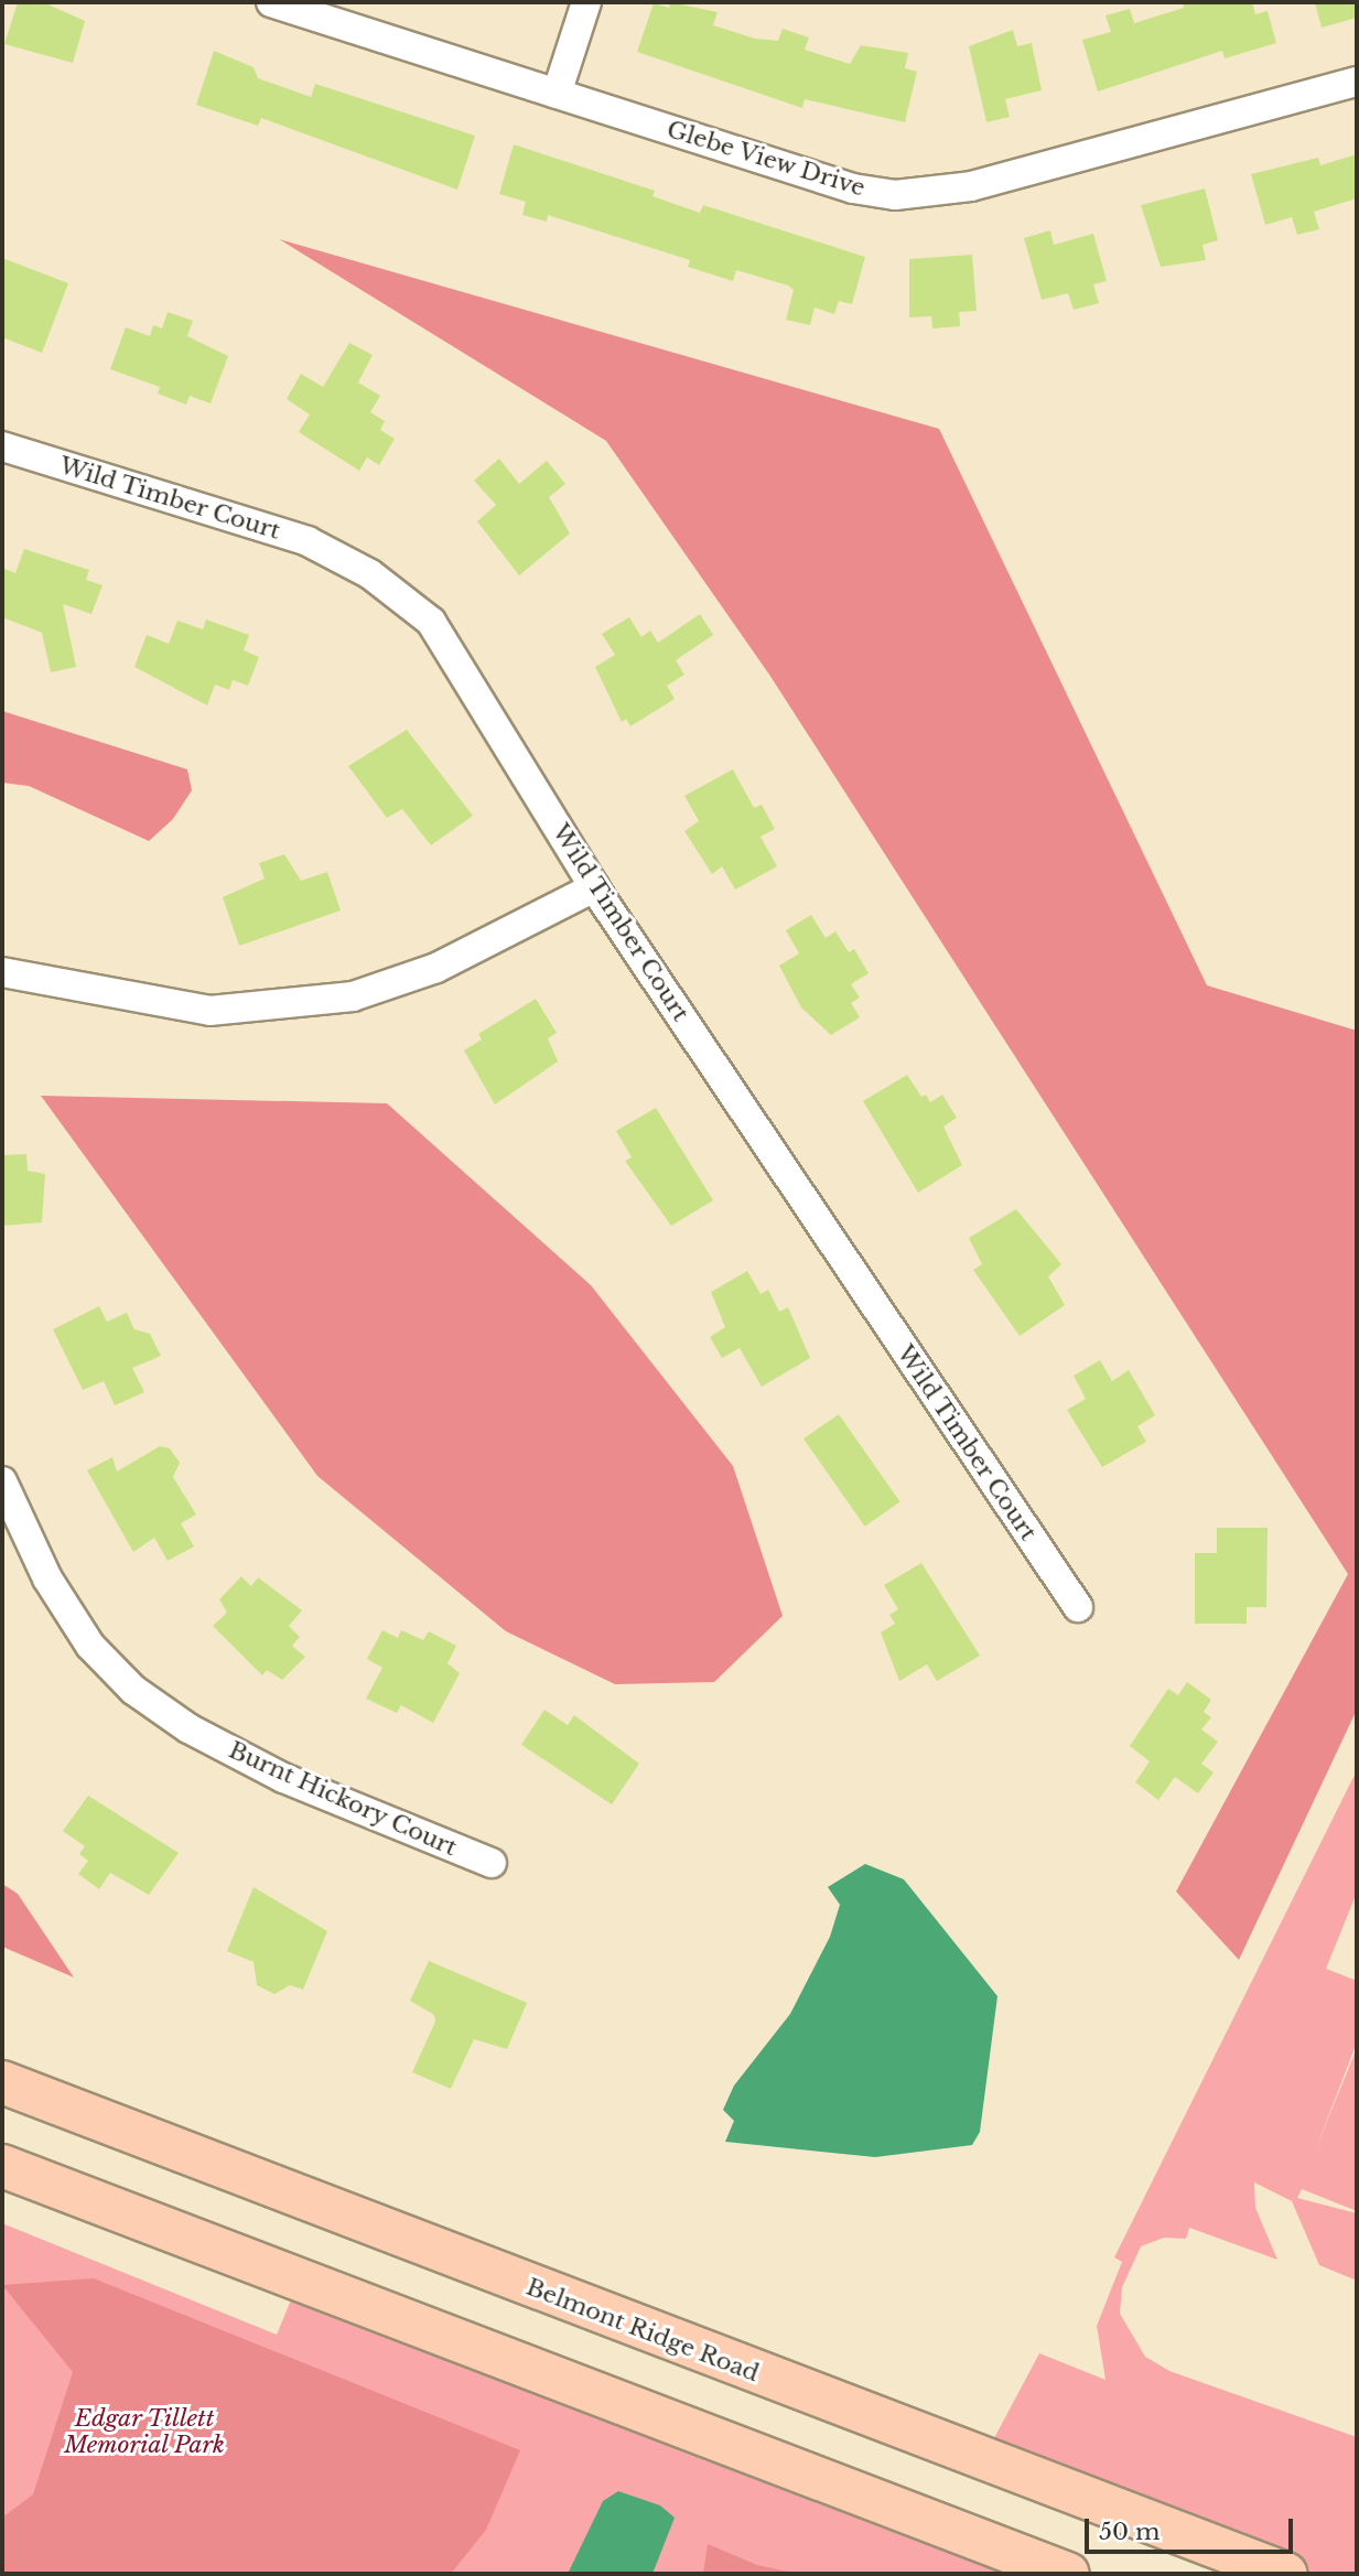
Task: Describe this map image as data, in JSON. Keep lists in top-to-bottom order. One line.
{"streets":{"main road":["Belmont Ridge Road"],"street":["Glebe View Drive","Wild Timber Court","Burnt Hickory Court"]},"parks":["Edgar Tillett Memorial Park"],"scale_bar":"50 m"}
